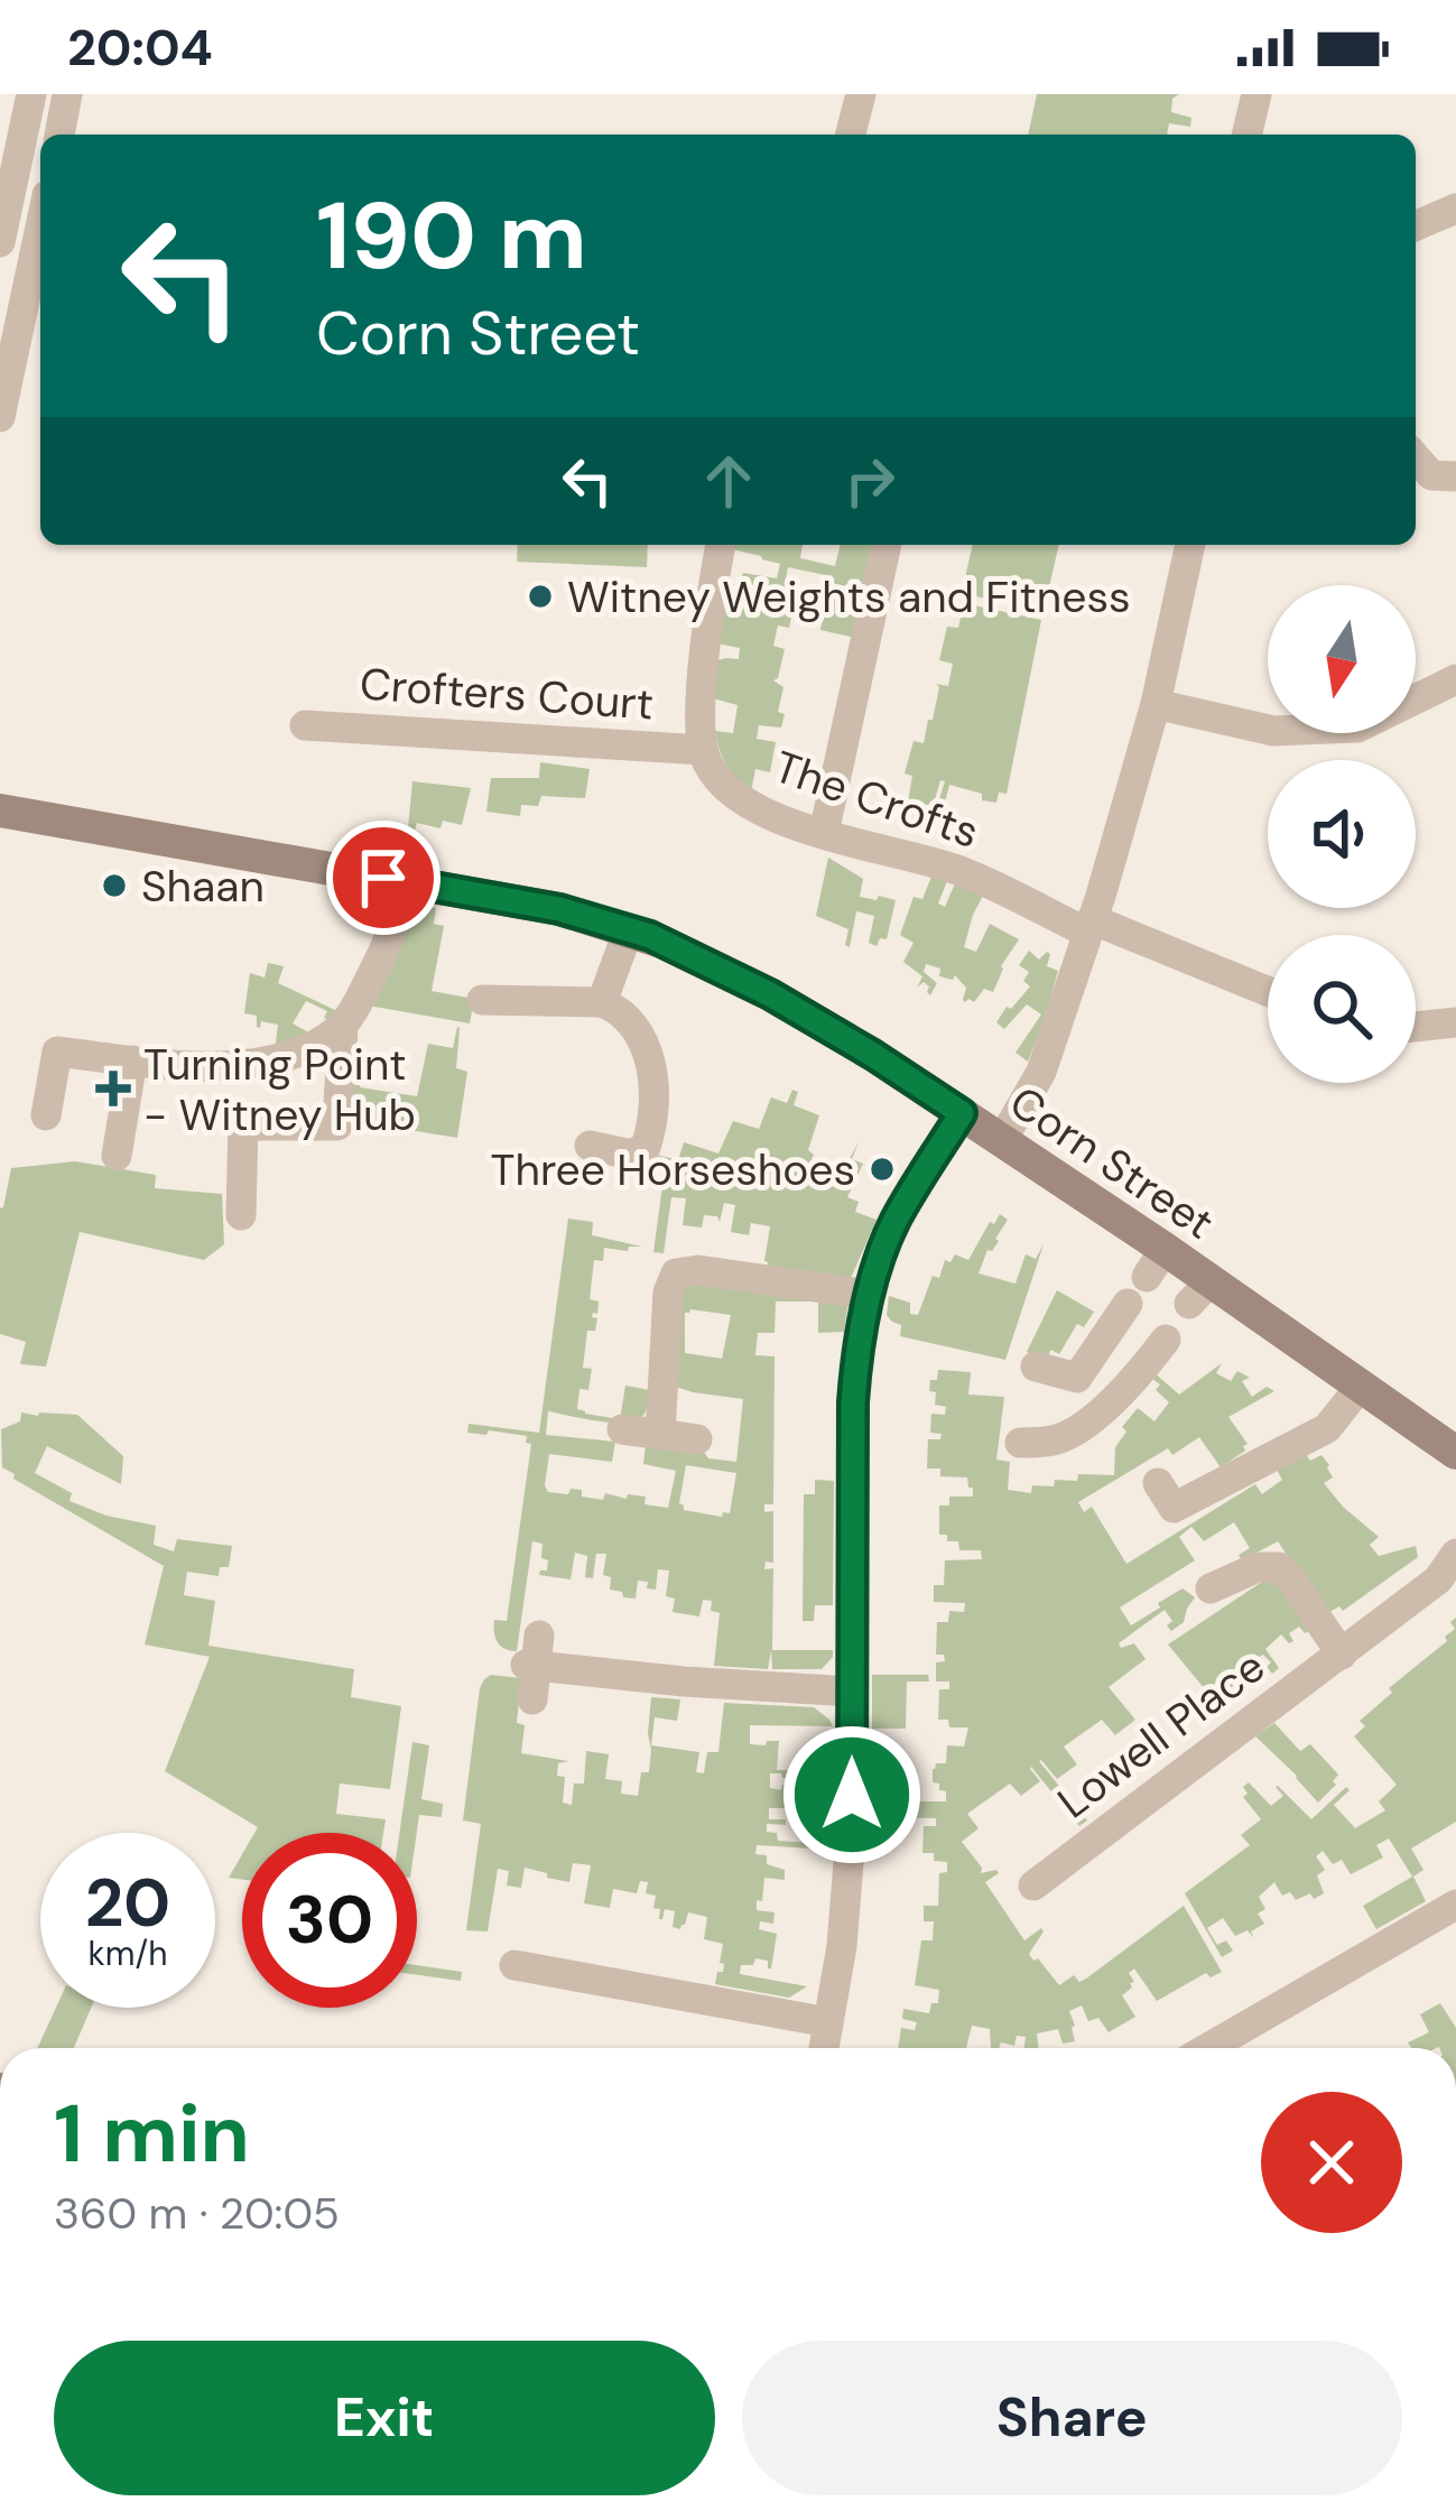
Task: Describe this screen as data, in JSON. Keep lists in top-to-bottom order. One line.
{"streets":{"street":["Crofters Court","The Crofts","Corn Street","Lowell Place"]},"crossings":[["Crofters Court","The Crofts"]],"places":{"other":["Witney Weights and Fitness","Shaan","Three Horseshoes"],"health":["Turning Point - Witney Hub"]},"north":"bottom","page":{"status":"20:04","turn":["190 m","Corn Street"],"speed":"20 km/h","limit":"30","heading":["1 min","360 m · 20:05"],"buttons":["Exit","Share"]}}
